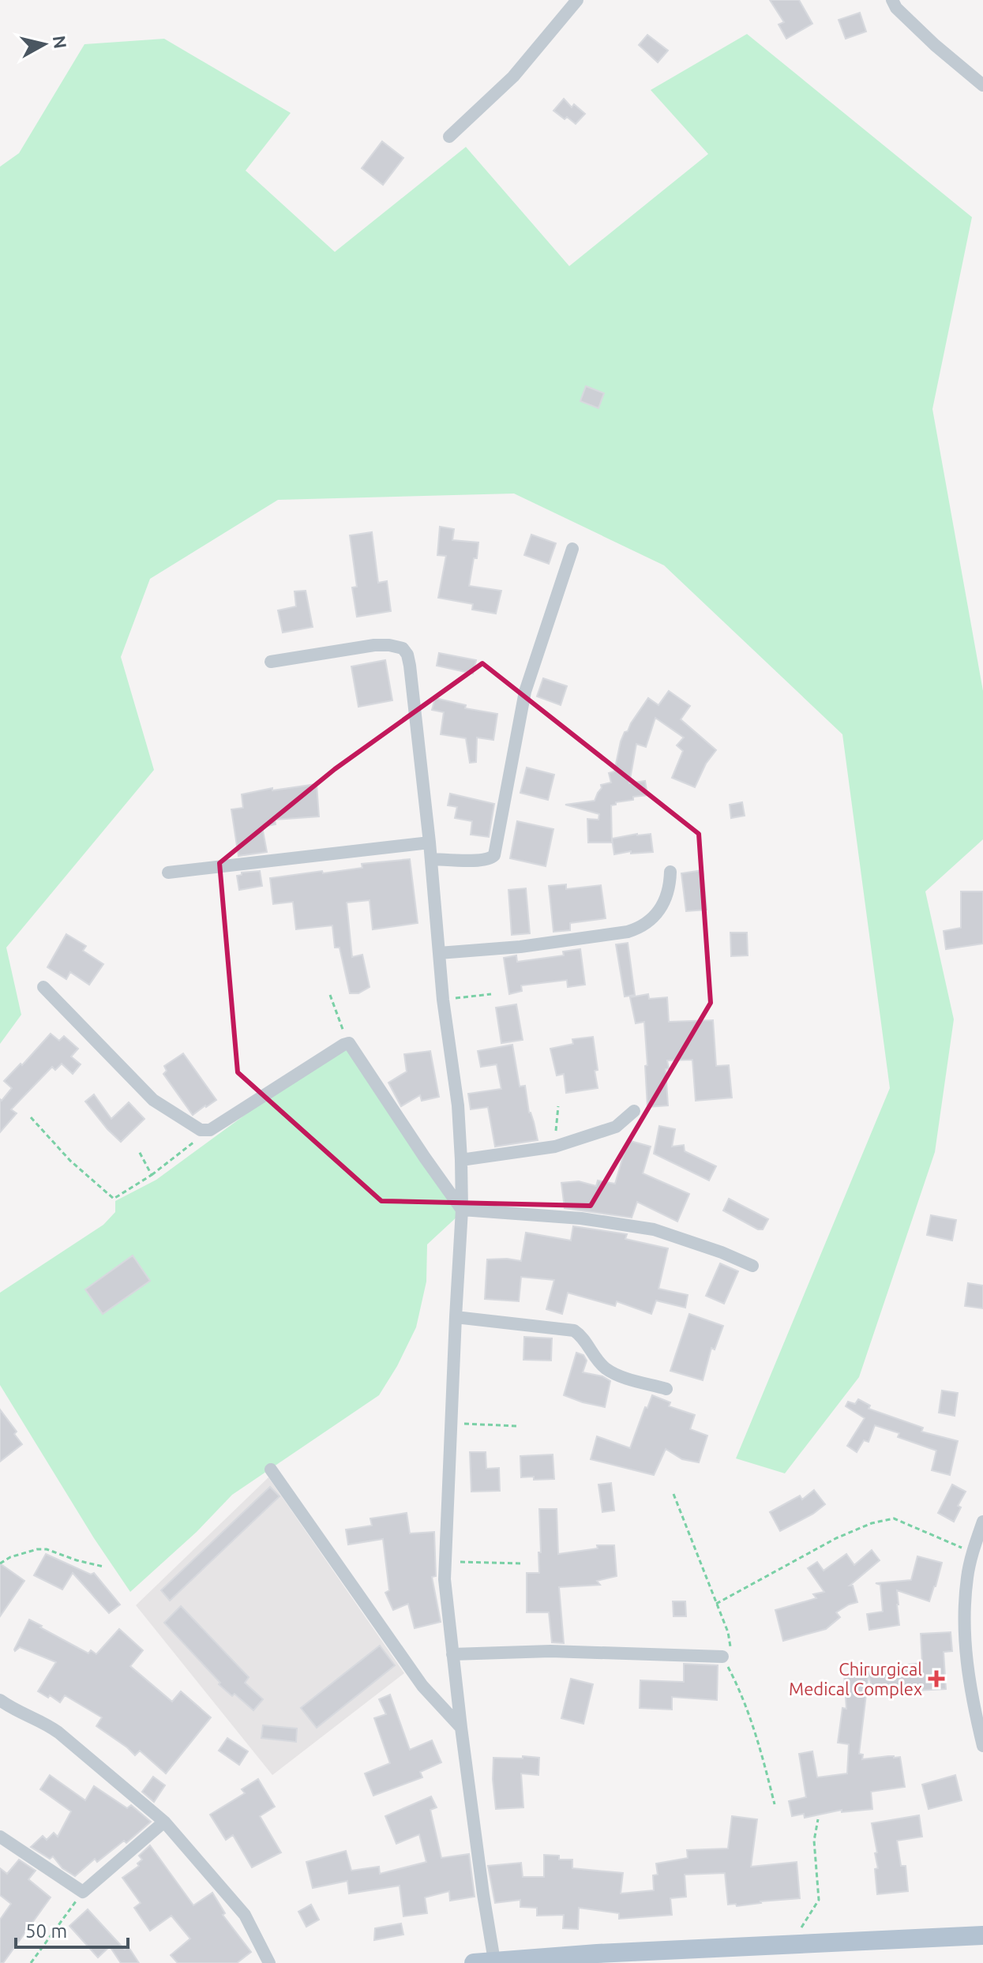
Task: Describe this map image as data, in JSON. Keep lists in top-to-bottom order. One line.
{"places":{"health":["Chirurgical Medical Complex"]},"scale_bar":"50 m","north":"right"}
